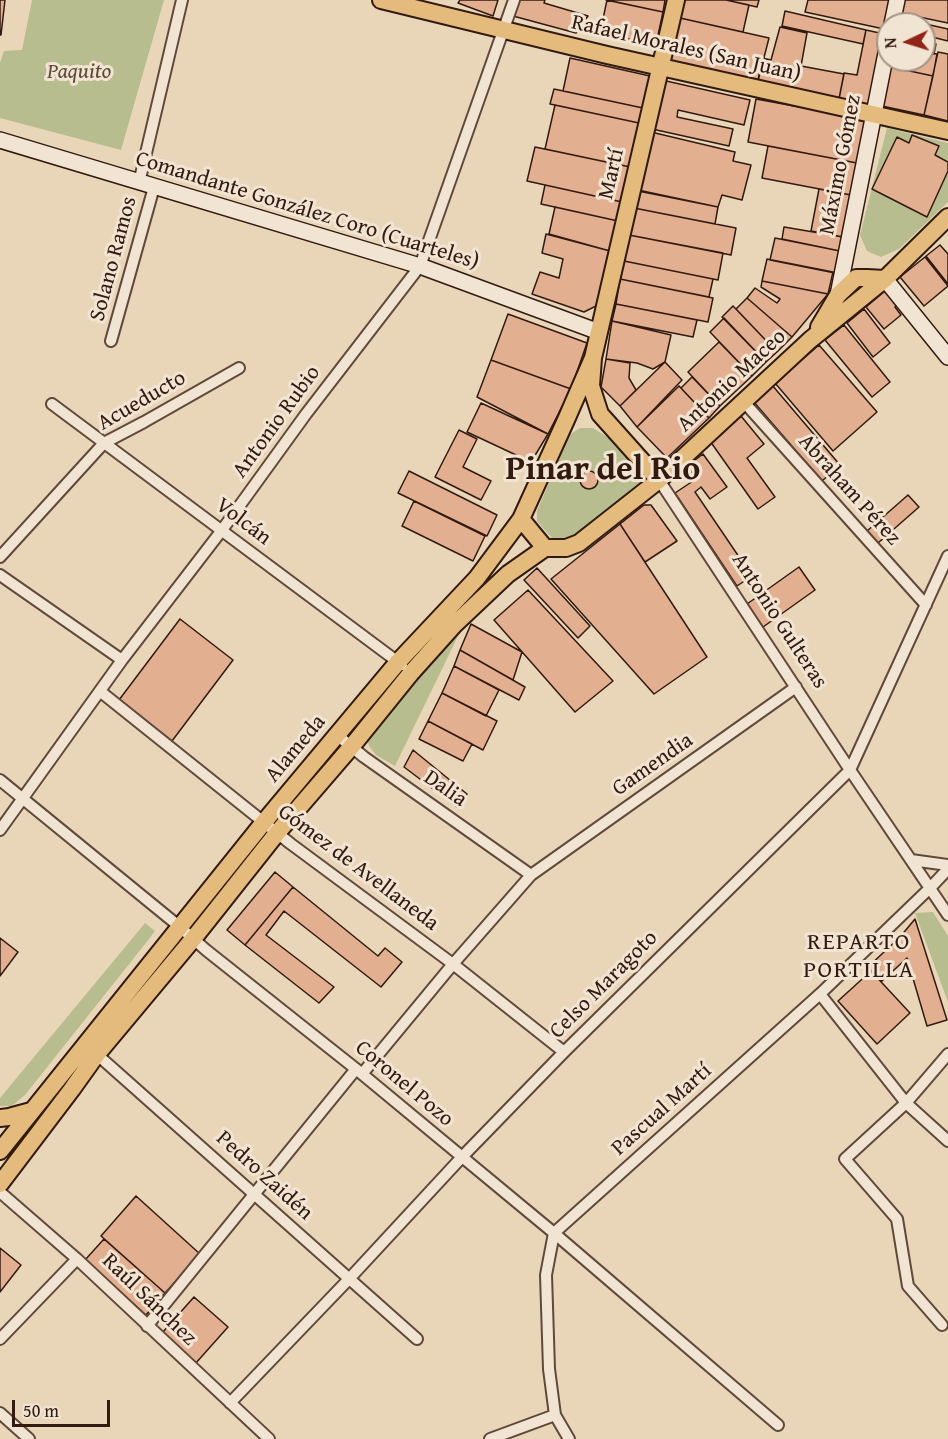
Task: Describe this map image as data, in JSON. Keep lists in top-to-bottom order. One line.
{"streets":{"main road":["Rafael Morales (San Juan)","Martí","Antonio Maceo","Antonio Gulteras","Alameda"],"street":["Máximo Gómez","Comandante González Coro (Cuarteles)","Solano Ramos","Acueducto","Antonio Rubio","Abraham Pérez","Volcán","Gamendia","Dalia","Gómez de Avellaneda","Celso Maragoto","Coronel Pozo","Pascual Martí","Pedro Zaidén","Raúl Sánchez"]},"crossings":[["Rafael Morales (San Juan)","Máximo Gómez"],["Rafael Morales (San Juan)","Martí"],["Rafael Morales (San Juan)","Antonio Rubio"],["Máximo Gómez","Antonio Maceo"],["Martí","Comandante González Coro (Cuarteles)"],["Martí","Antonio Gulteras"],["Martí","Alameda"],["Comandante González Coro (Cuarteles)","Solano Ramos"],["Comandante González Coro (Cuarteles)","Antonio Rubio"],["Antonio Maceo","Abraham Pérez"],["Antonio Maceo","Antonio Gulteras"],["Antonio Maceo","Alameda"],["Acueducto","Volcán"],["Antonio Rubio","Volcán"],["Antonio Rubio","Gómez de Avellaneda"],["Antonio Rubio","Coronel Pozo"],["Abraham Pérez","Celso Maragoto"],["Volcán","Alameda"],["Antonio Gulteras","Alameda"],["Antonio Gulteras","Gamendia"],["Antonio Gulteras","Celso Maragoto"],["Antonio Gulteras","Pascual Martí"],["Alameda","Dalia"],["Alameda","Gómez de Avellaneda"],["Alameda","Coronel Pozo"],["Alameda","Pedro Zaidén"],["Gamendia","Dalia"],["Gamendia","Gómez de Avellaneda"],["Gamendia","Coronel Pozo"],["Gamendia","Pedro Zaidén"],["Gamendia","Raúl Sánchez"],["Gómez de Avellaneda","Celso Maragoto"],["Celso Maragoto","Coronel Pozo"],["Celso Maragoto","Pedro Zaidén"],["Celso Maragoto","Raúl Sánchez"],["Coronel Pozo","Pascual Martí"]],"districts":["Pinar del Rio","REPARTO PORTILLA"],"parks":["Paquito"],"scale_bar":"50 m","north":"left"}
